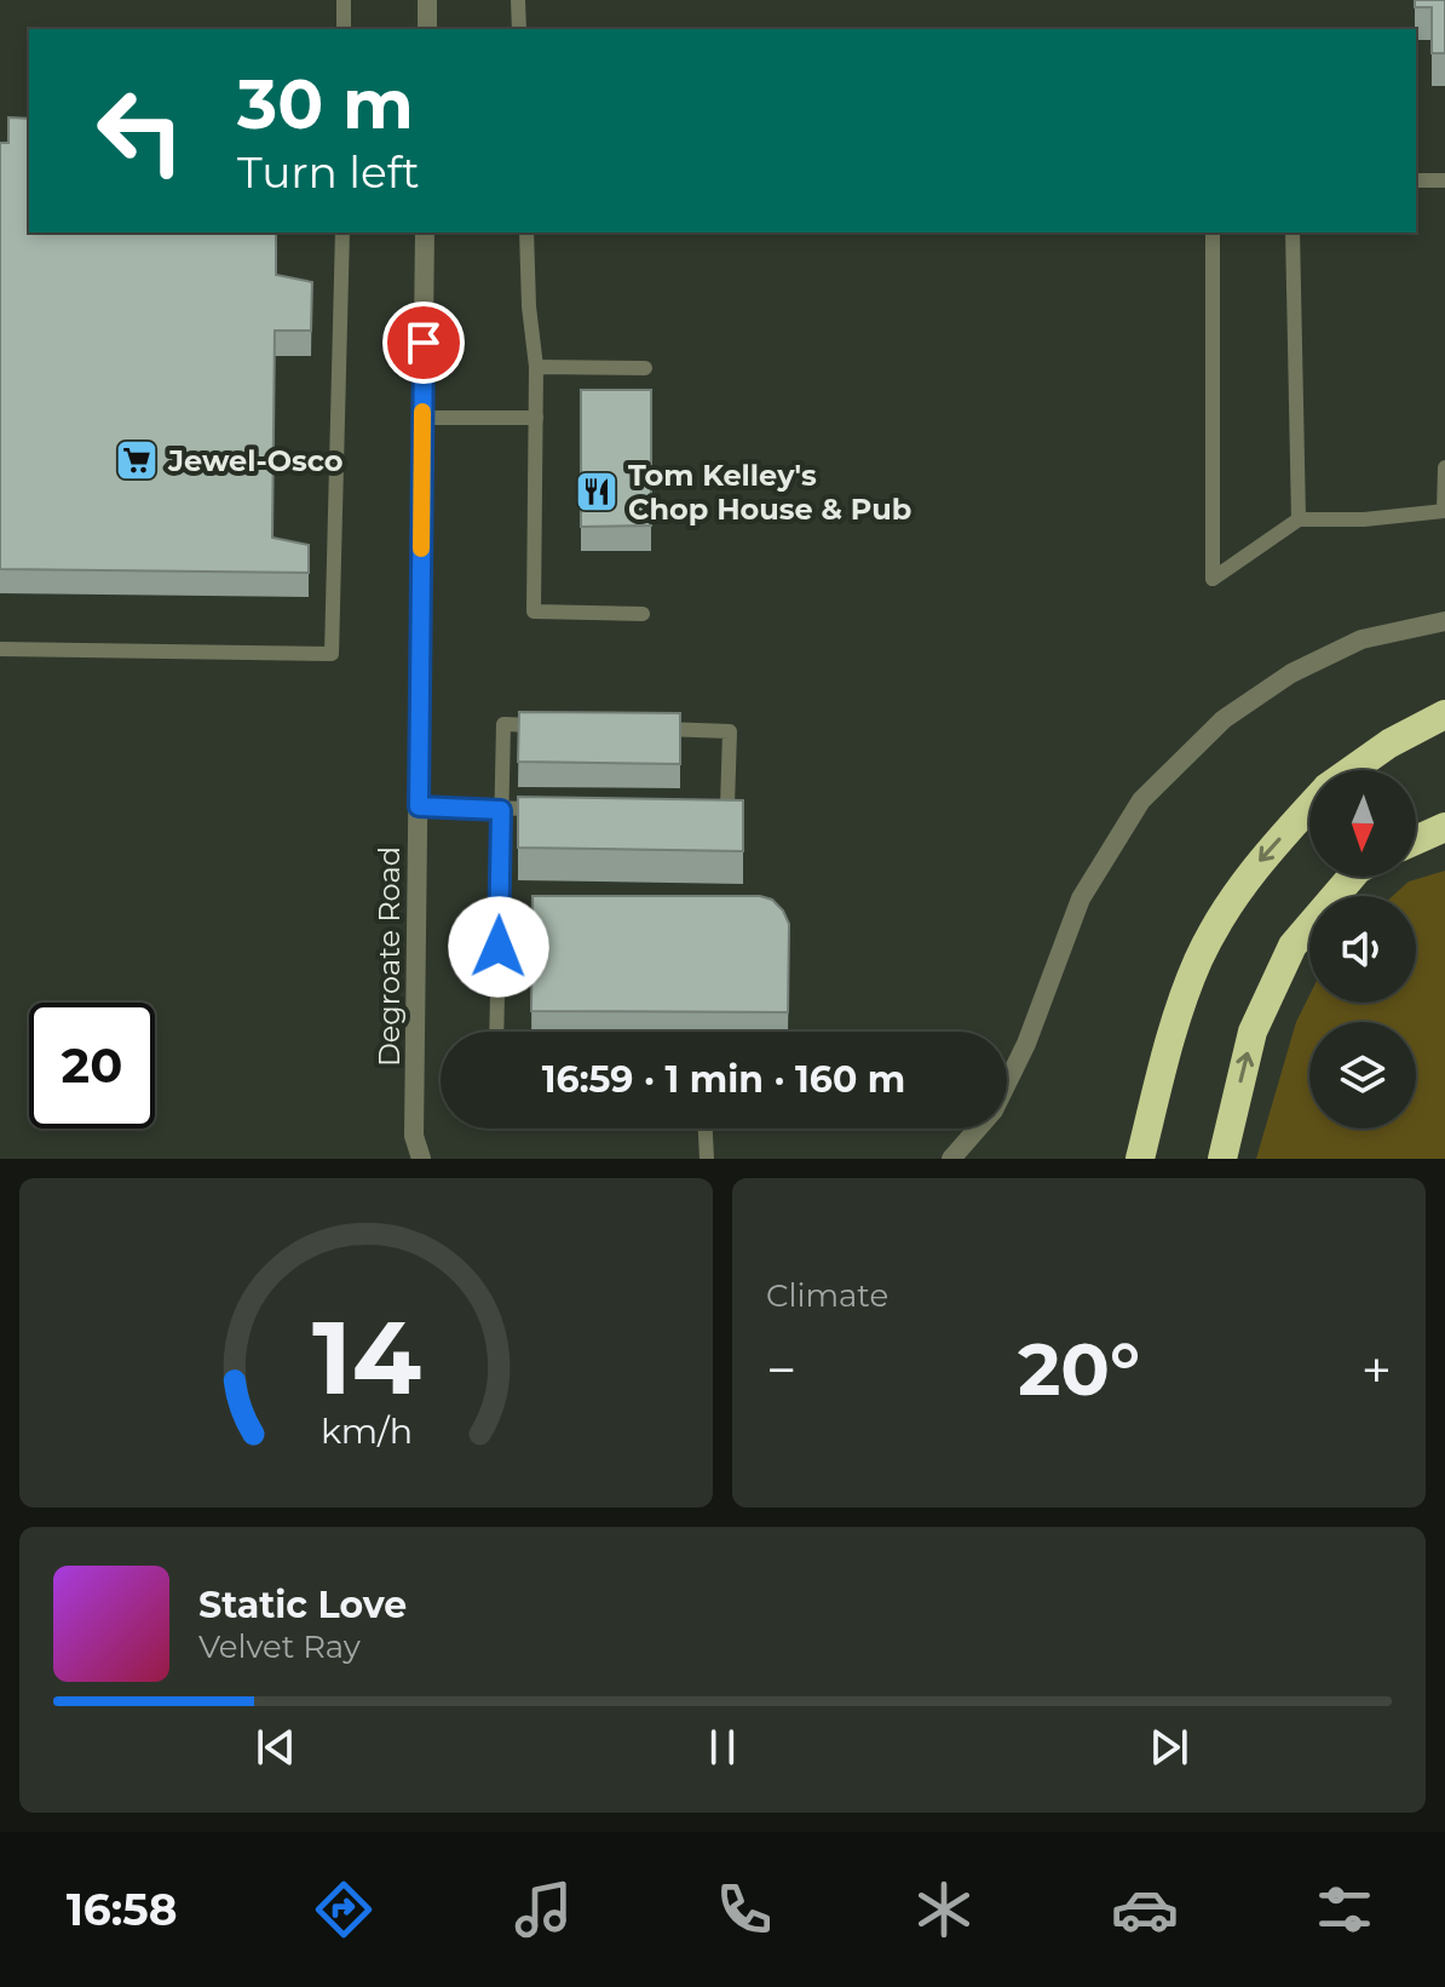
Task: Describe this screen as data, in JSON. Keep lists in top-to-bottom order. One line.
{"streets":{"street":["Degroate Road"]},"places":{"supermarket":["Jewel-Osco"],"restaurant":["Tom Kelley's Chop House & Pub"]},"north":"bottom","page":{"turn":["30 m","Turn left"],"limit":"20","trip":"16:59 · 1 min · 160 m","tile":"Climate","heat":["−","20°","+"],"song":["Static Love","Velvet Ray"],"tabs":"16:58","gauge":["14","km/h"]}}
